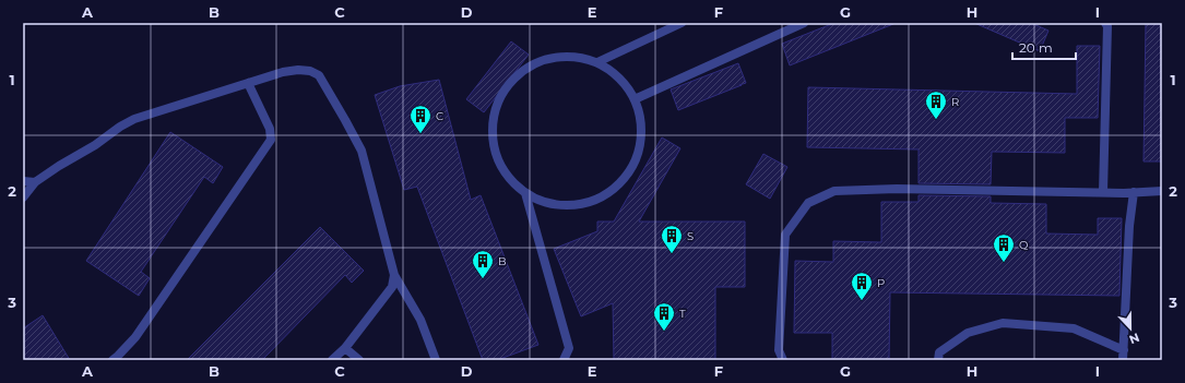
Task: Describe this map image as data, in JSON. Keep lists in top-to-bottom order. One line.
{"places":{"building":["R","C","S","Q","B","P","T"]},"scale_bar":"20 m","north":"bottom","grid":{"columns":["A","B","C","D","E","F","G","H","I"],"rows":["1","2","3"]}}
